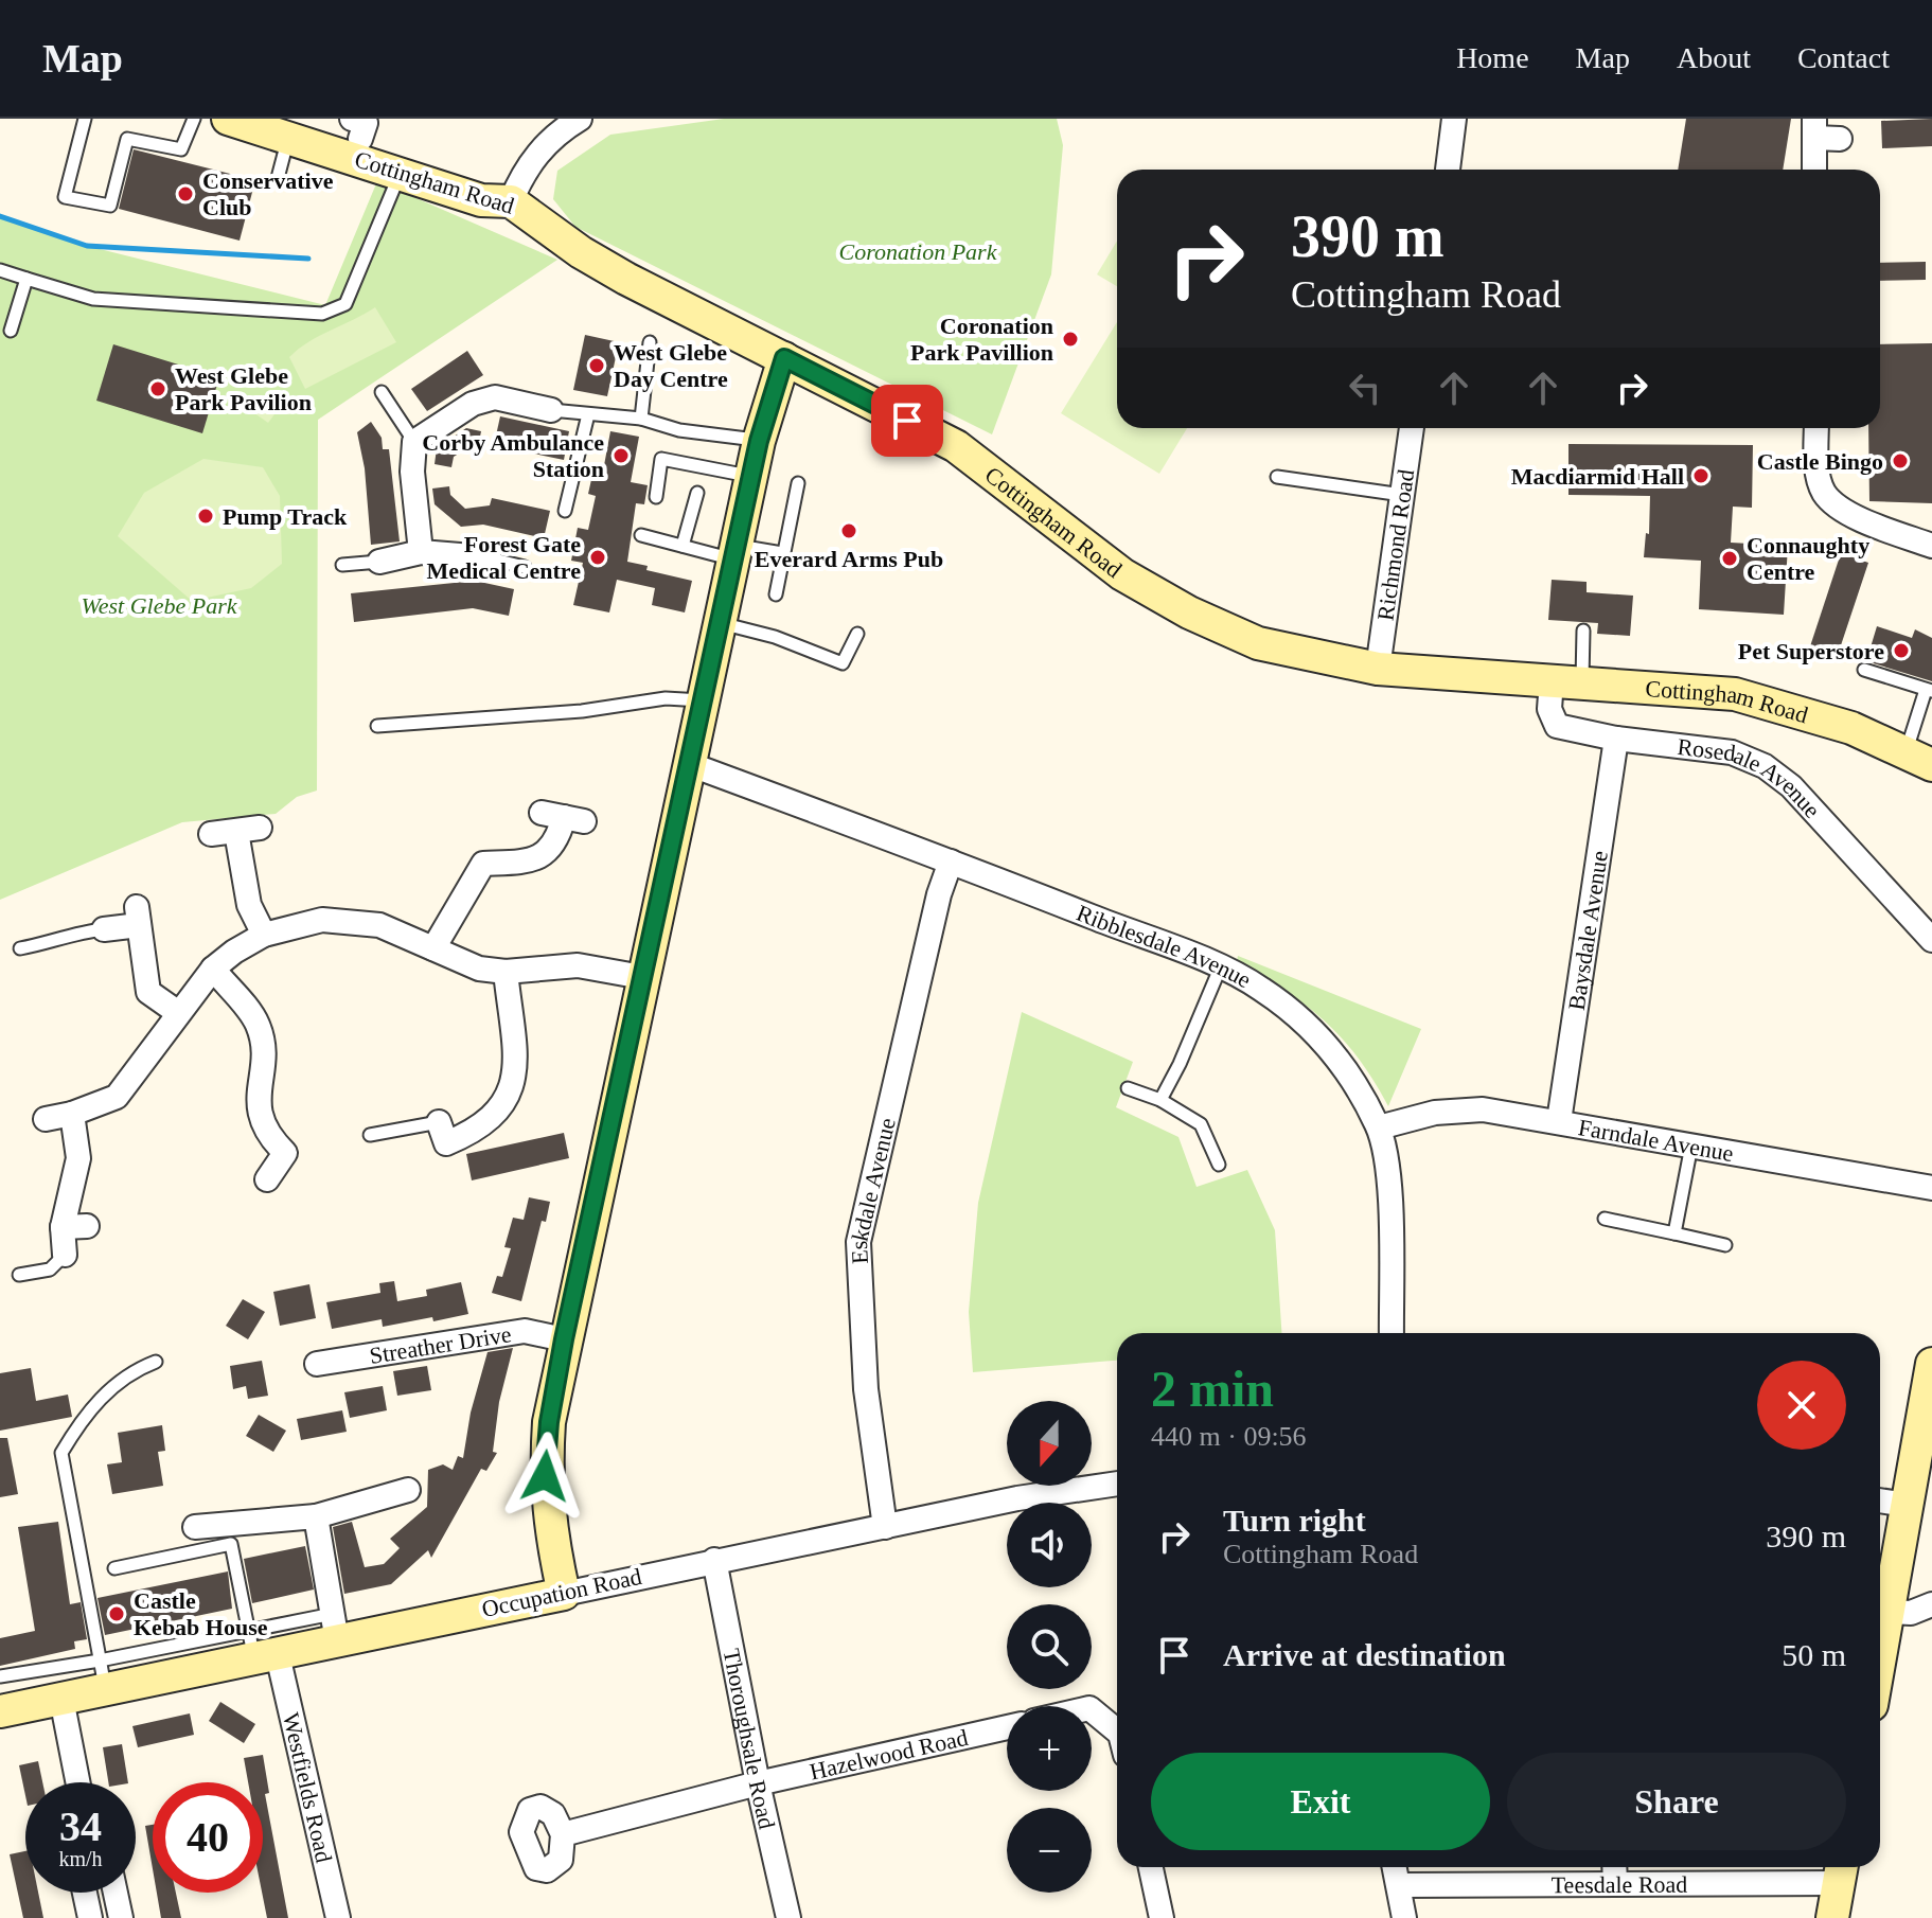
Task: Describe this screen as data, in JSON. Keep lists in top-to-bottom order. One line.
{"streets":{"street":["Cottingham Road","Richmond Road","Rosedale Avenue","Baysdale Avenue","Ribblesdale Avenue","Farndale Avenue","Eskdale Avenue","Streather Drive","Occupation Road","Thoroughsale Road","Hazelwood Road","Westfields Road","Teesdale Road"]},"crossings":[["Cottingham Road","Richmond Road"],["Cottingham Road","Rosedale Avenue"],["Rosedale Avenue","Baysdale Avenue"],["Baysdale Avenue","Farndale Avenue"],["Ribblesdale Avenue","Farndale Avenue"],["Ribblesdale Avenue","Eskdale Avenue"],["Eskdale Avenue","Occupation Road"],["Occupation Road","Thoroughsale Road"],["Occupation Road","Westfields Road"],["Thoroughsale Road","Hazelwood Road"]],"parks":["Coronation Park","West Glebe Park"],"places":["Conservative Club","Coronation Park Pavillion","West Glebe Day Centre","West Glebe Park Pavilion","Corby Ambulance Station","Castle Bingo","Macdiarmid Hall","Pump Track","Everard Arms Pub","Forest Gate Medical Centre","Connaughty Centre","Pet Superstore","Castle Kebab House"],"north":"bottom","page":{"header":"Map","nav":["Home","Map","About","Contact"],"turn":["390 m","Cottingham Road"],"heading":["2 min","440 m · 09:56"],"map_buttons":["+","−"],"list":[{"name":"Turn right","note":"Cottingham Road","value":"390 m"},{"name":"Arrive at destination","value":"50 m"}],"buttons":["Exit","Share"],"speed":"34 km/h","limit":"40"}}
